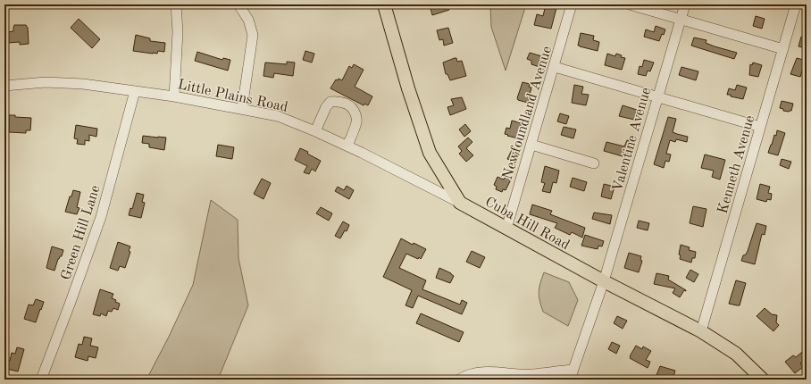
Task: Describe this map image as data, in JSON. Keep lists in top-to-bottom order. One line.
{"streets":{"main road":["Cuba Hill Road"],"street":["Little Plains Road","Newfoundland Avenue","Valentine Avenue","Kenneth Avenue","Green Hill Lane"]},"crossings":[["Little Plains Road","Cuba Hill Road"],["Little Plains Road","Green Hill Lane"],["Newfoundland Avenue","Cuba Hill Road"],["Valentine Avenue","Cuba Hill Road"],["Kenneth Avenue","Cuba Hill Road"]]}
